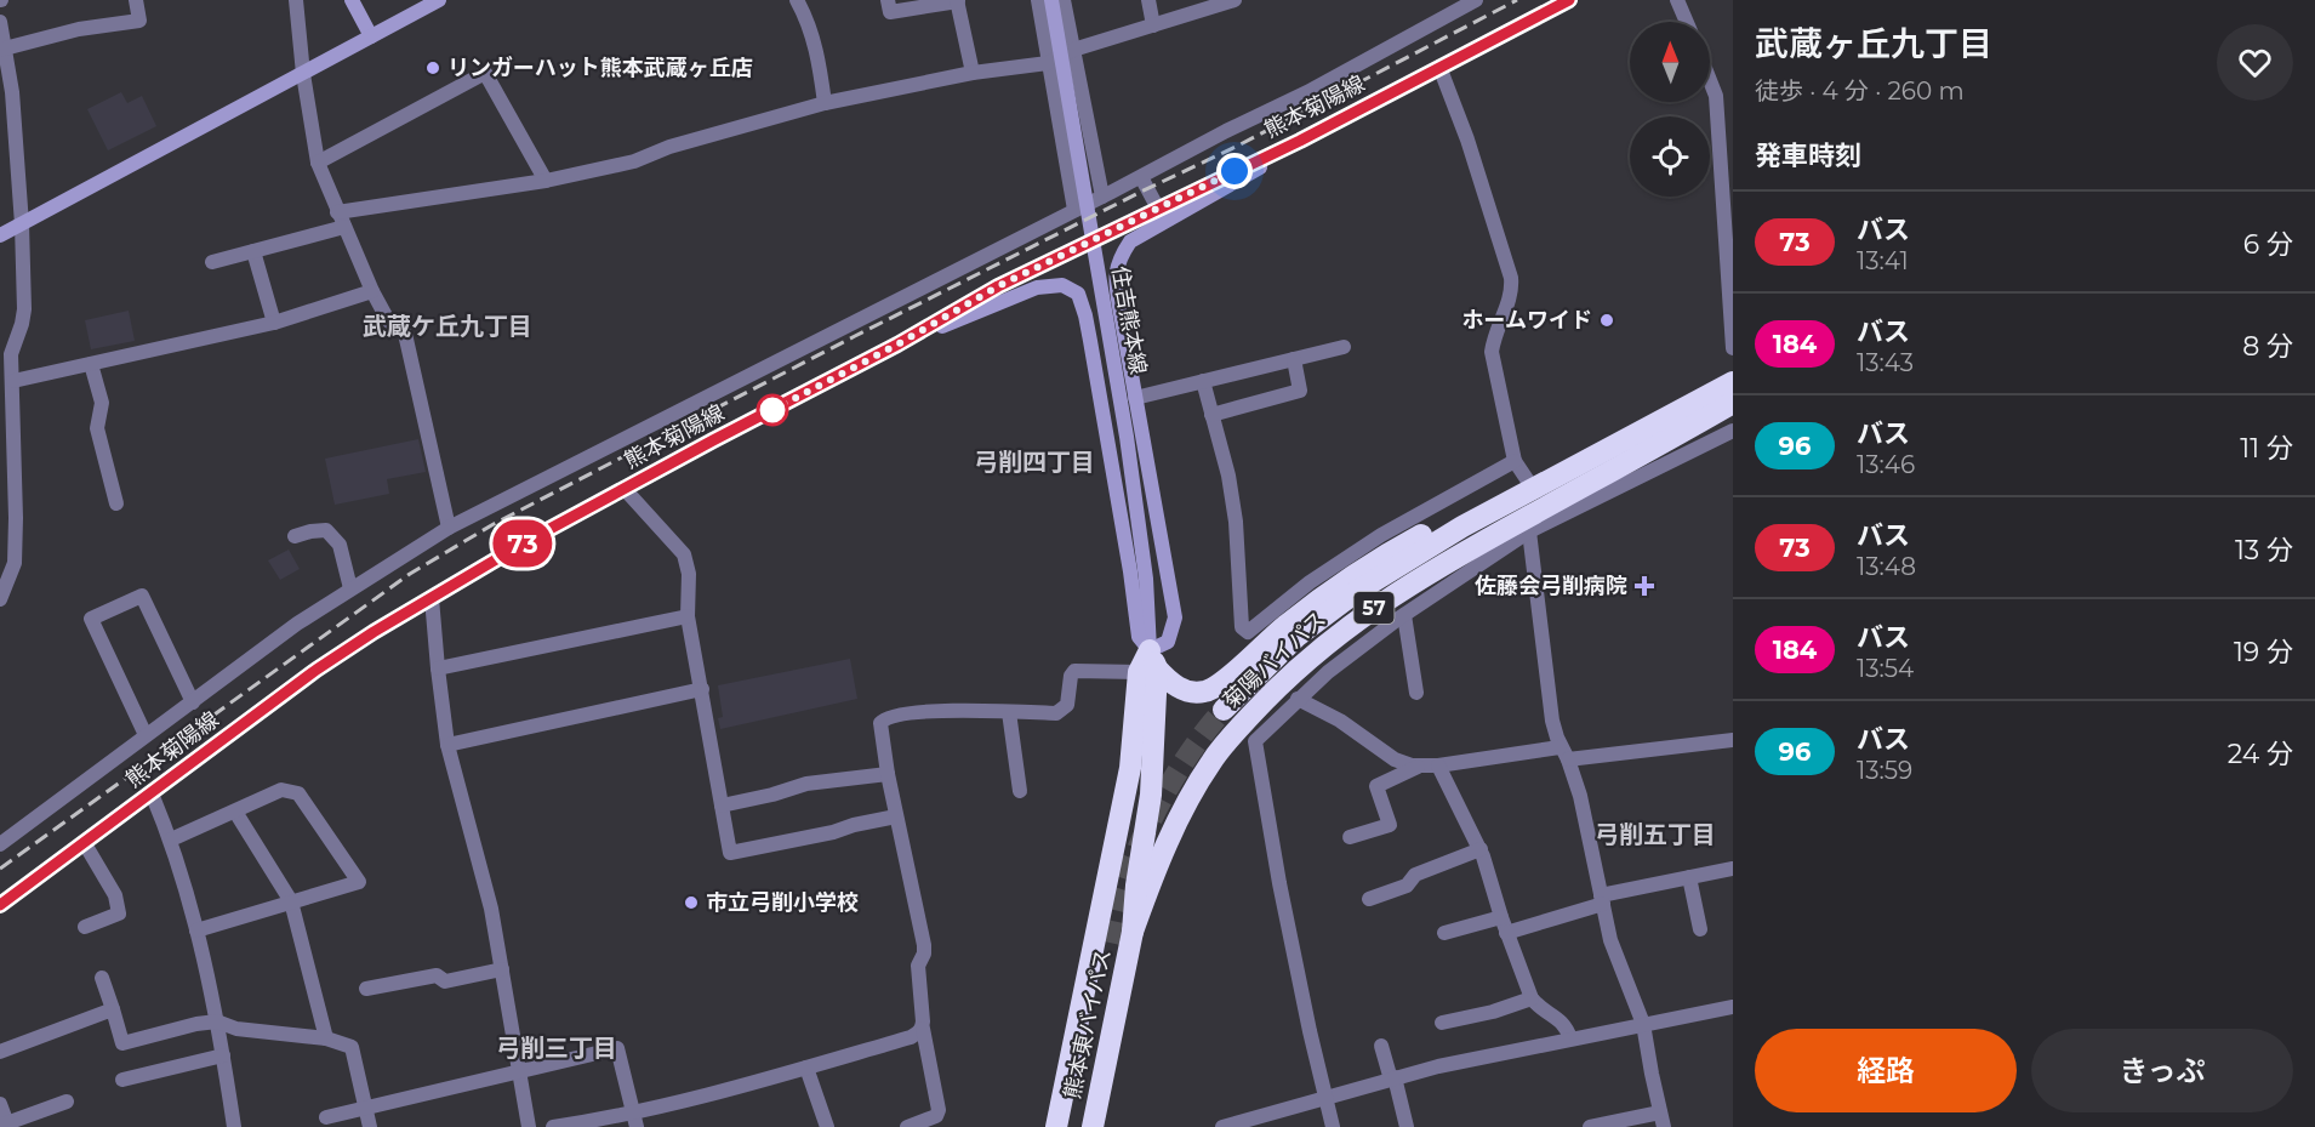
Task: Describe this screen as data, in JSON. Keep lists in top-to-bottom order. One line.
{"streets":{"highway":["57","菊陽バイパス","熊本東バイパス"],"main road":["熊本菊陽線","住吉熊本線"]},"crossings":[["菊陽バイパス","熊本東バイパス"]],"districts":["武蔵ケ丘九丁目","弓削四丁目","弓削五丁目","弓削三丁目"],"places":{"other":["リンガーハット熊本武蔵ヶ丘店","ホームワイド","市立弓削小学校"],"health":["佐藤会弓削病院"]},"lines":["bus line 73"],"north":"top","page":{"on_map":"73","heading":[["武蔵ヶ丘九丁目","徒歩 · 4 分 · 260 m"],"発車時刻"],"list":[{"mark":"73","name":"バス","note":"13:41","value":"6 分"},{"mark":"184","name":"バス","note":"13:43","value":"8 分"},{"mark":"96","name":"バス","note":"13:46","value":"11 分"},{"mark":"73","name":"バス","note":"13:48","value":"13 分"},{"mark":"184","name":"バス","note":"13:54","value":"19 分"},{"mark":"96","name":"バス","note":"13:59","value":"24 分"}],"buttons":["経路","きっぷ"]}}
